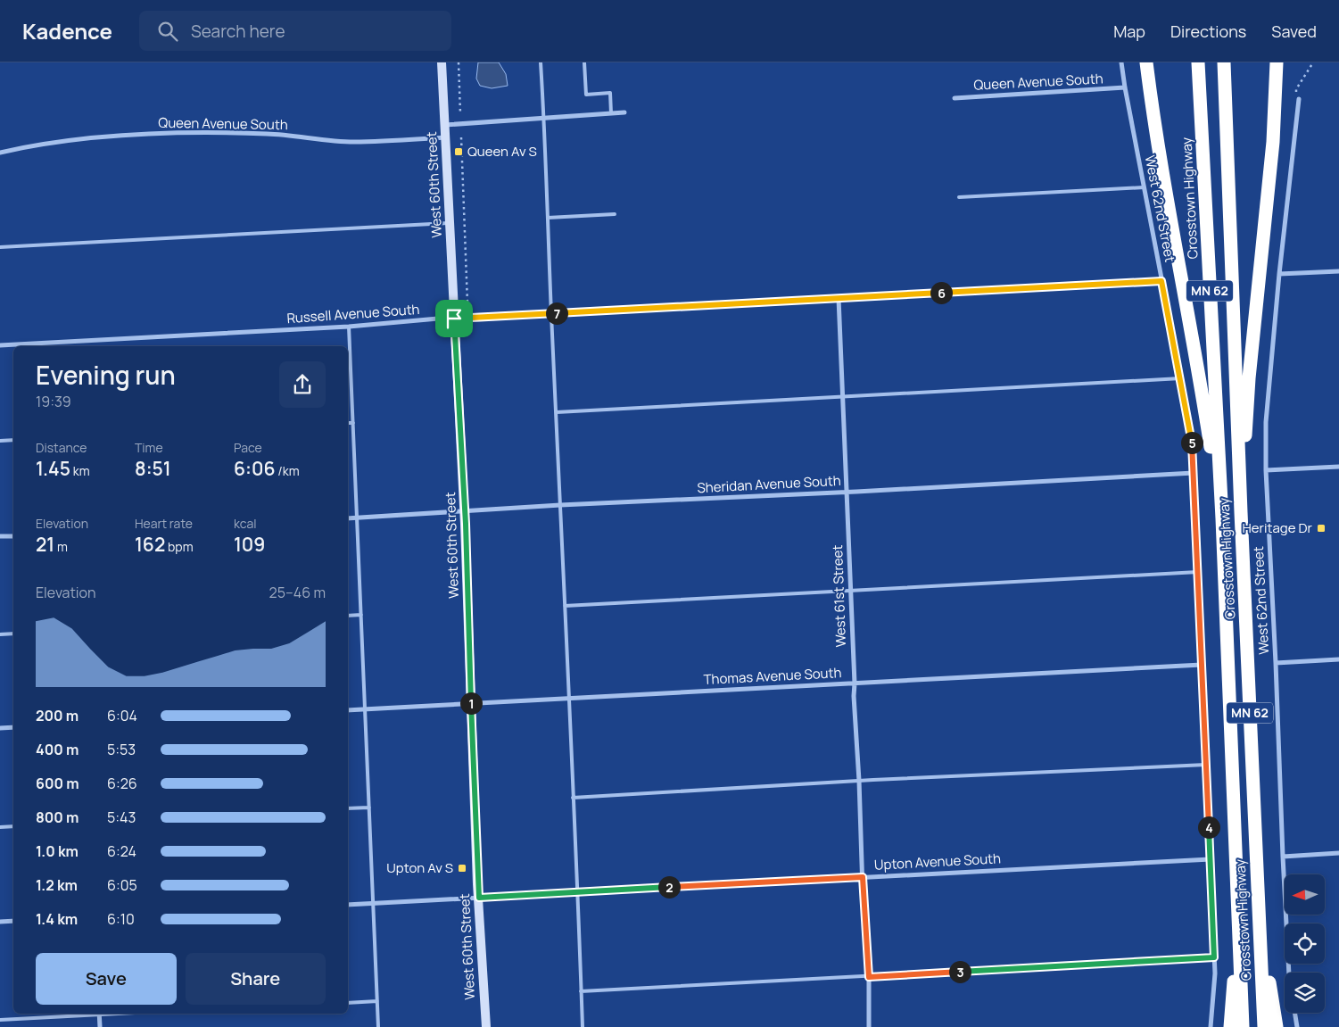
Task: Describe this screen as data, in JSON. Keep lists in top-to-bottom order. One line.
{"streets":{"highway":["Crosstown Highway","MN 62"],"street":["Queen Avenue South","West 60th Street","West 62nd Street","Russell Avenue South","Sheridan Avenue South","West 61st Street","Thomas Avenue South","Upton Avenue South"]},"crossings":[["Queen Avenue South","West 60th Street"],["Queen Avenue South","West 62nd Street"],["West 60th Street","Russell Avenue South"],["West 60th Street","Sheridan Avenue South"],["West 60th Street","Thomas Avenue South"],["West 60th Street","Upton Avenue South"],["West 62nd Street","Russell Avenue South"],["West 62nd Street","Sheridan Avenue South"],["West 62nd Street","Thomas Avenue South"],["West 62nd Street","Upton Avenue South"],["Russell Avenue South","West 61st Street"],["Sheridan Avenue South","West 61st Street"],["West 61st Street","Thomas Avenue South"],["West 61st Street","Upton Avenue South"]],"places":{"transit":["Queen Av S","Heritage Dr","Upton Av S"]},"north":"left","page":{"header":"Kadence","search":"Search here","nav":["Map","Directions","Saved"],"pins":["6","7","5","1","4","2","3"],"heading":["Evening run","19:39"],"stats":[["Distance","1.45 km"],["Time","8:51"],["Pace","6:06 /km"],["Elevation","21 m"],["Heart rate","162 bpm"],["kcal","109"]],"chart":["Elevation","25–46 m"],"list":[{"name":"200 m","note":"6:04"},{"name":"400 m","note":"5:53"},{"name":"600 m","note":"6:26"},{"name":"800 m","note":"5:43"},{"name":"1.0 km","note":"6:24"},{"name":"1.2 km","note":"6:05"},{"name":"1.4 km","note":"6:10"}],"buttons":["Save","Share"]}}
